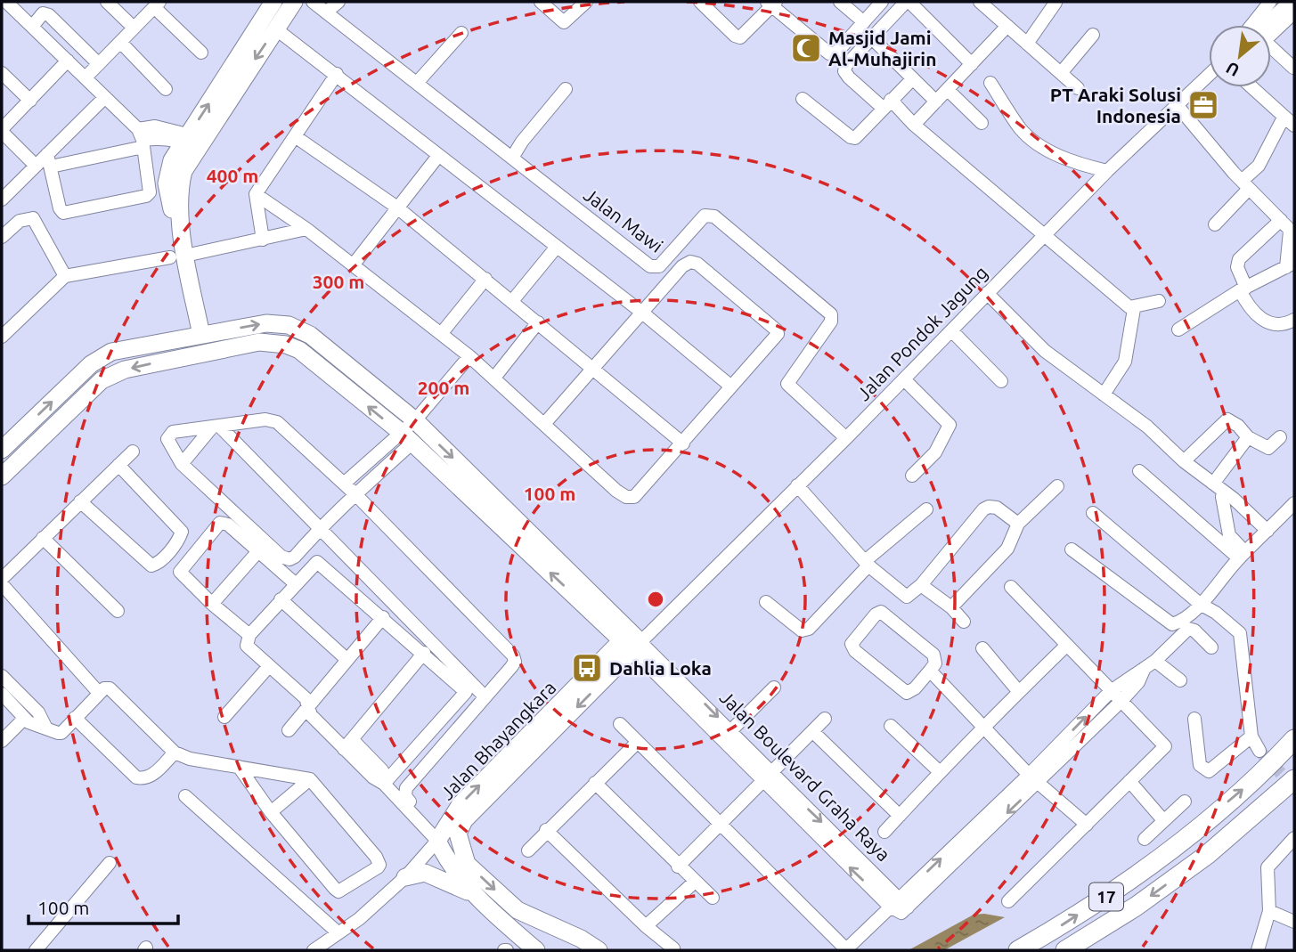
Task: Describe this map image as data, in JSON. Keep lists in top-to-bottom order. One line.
{"streets":{"highway":["17"],"main road":["Jalan Bhayangkara","Jalan Boulevard Graha Raya"],"street":["Jalan Mawi","Jalan Pondok Jagung"]},"crossings":[["Jalan Mawi","Jalan Pondok Jagung"],["Jalan Pondok Jagung","Jalan Bhayangkara"],["Jalan Pondok Jagung","Jalan Boulevard Graha Raya"],["Jalan Bhayangkara","Jalan Boulevard Graha Raya"]],"places":{"mosque":["Masjid Jami Al-Muhajirin"],"office":["PT Araki Solusi Indonesia"],"bus stop":["Dahlia Loka"]},"scale_bar":"100 m","north":"bottom left","rings":["400 m","300 m","200 m","100 m"]}
